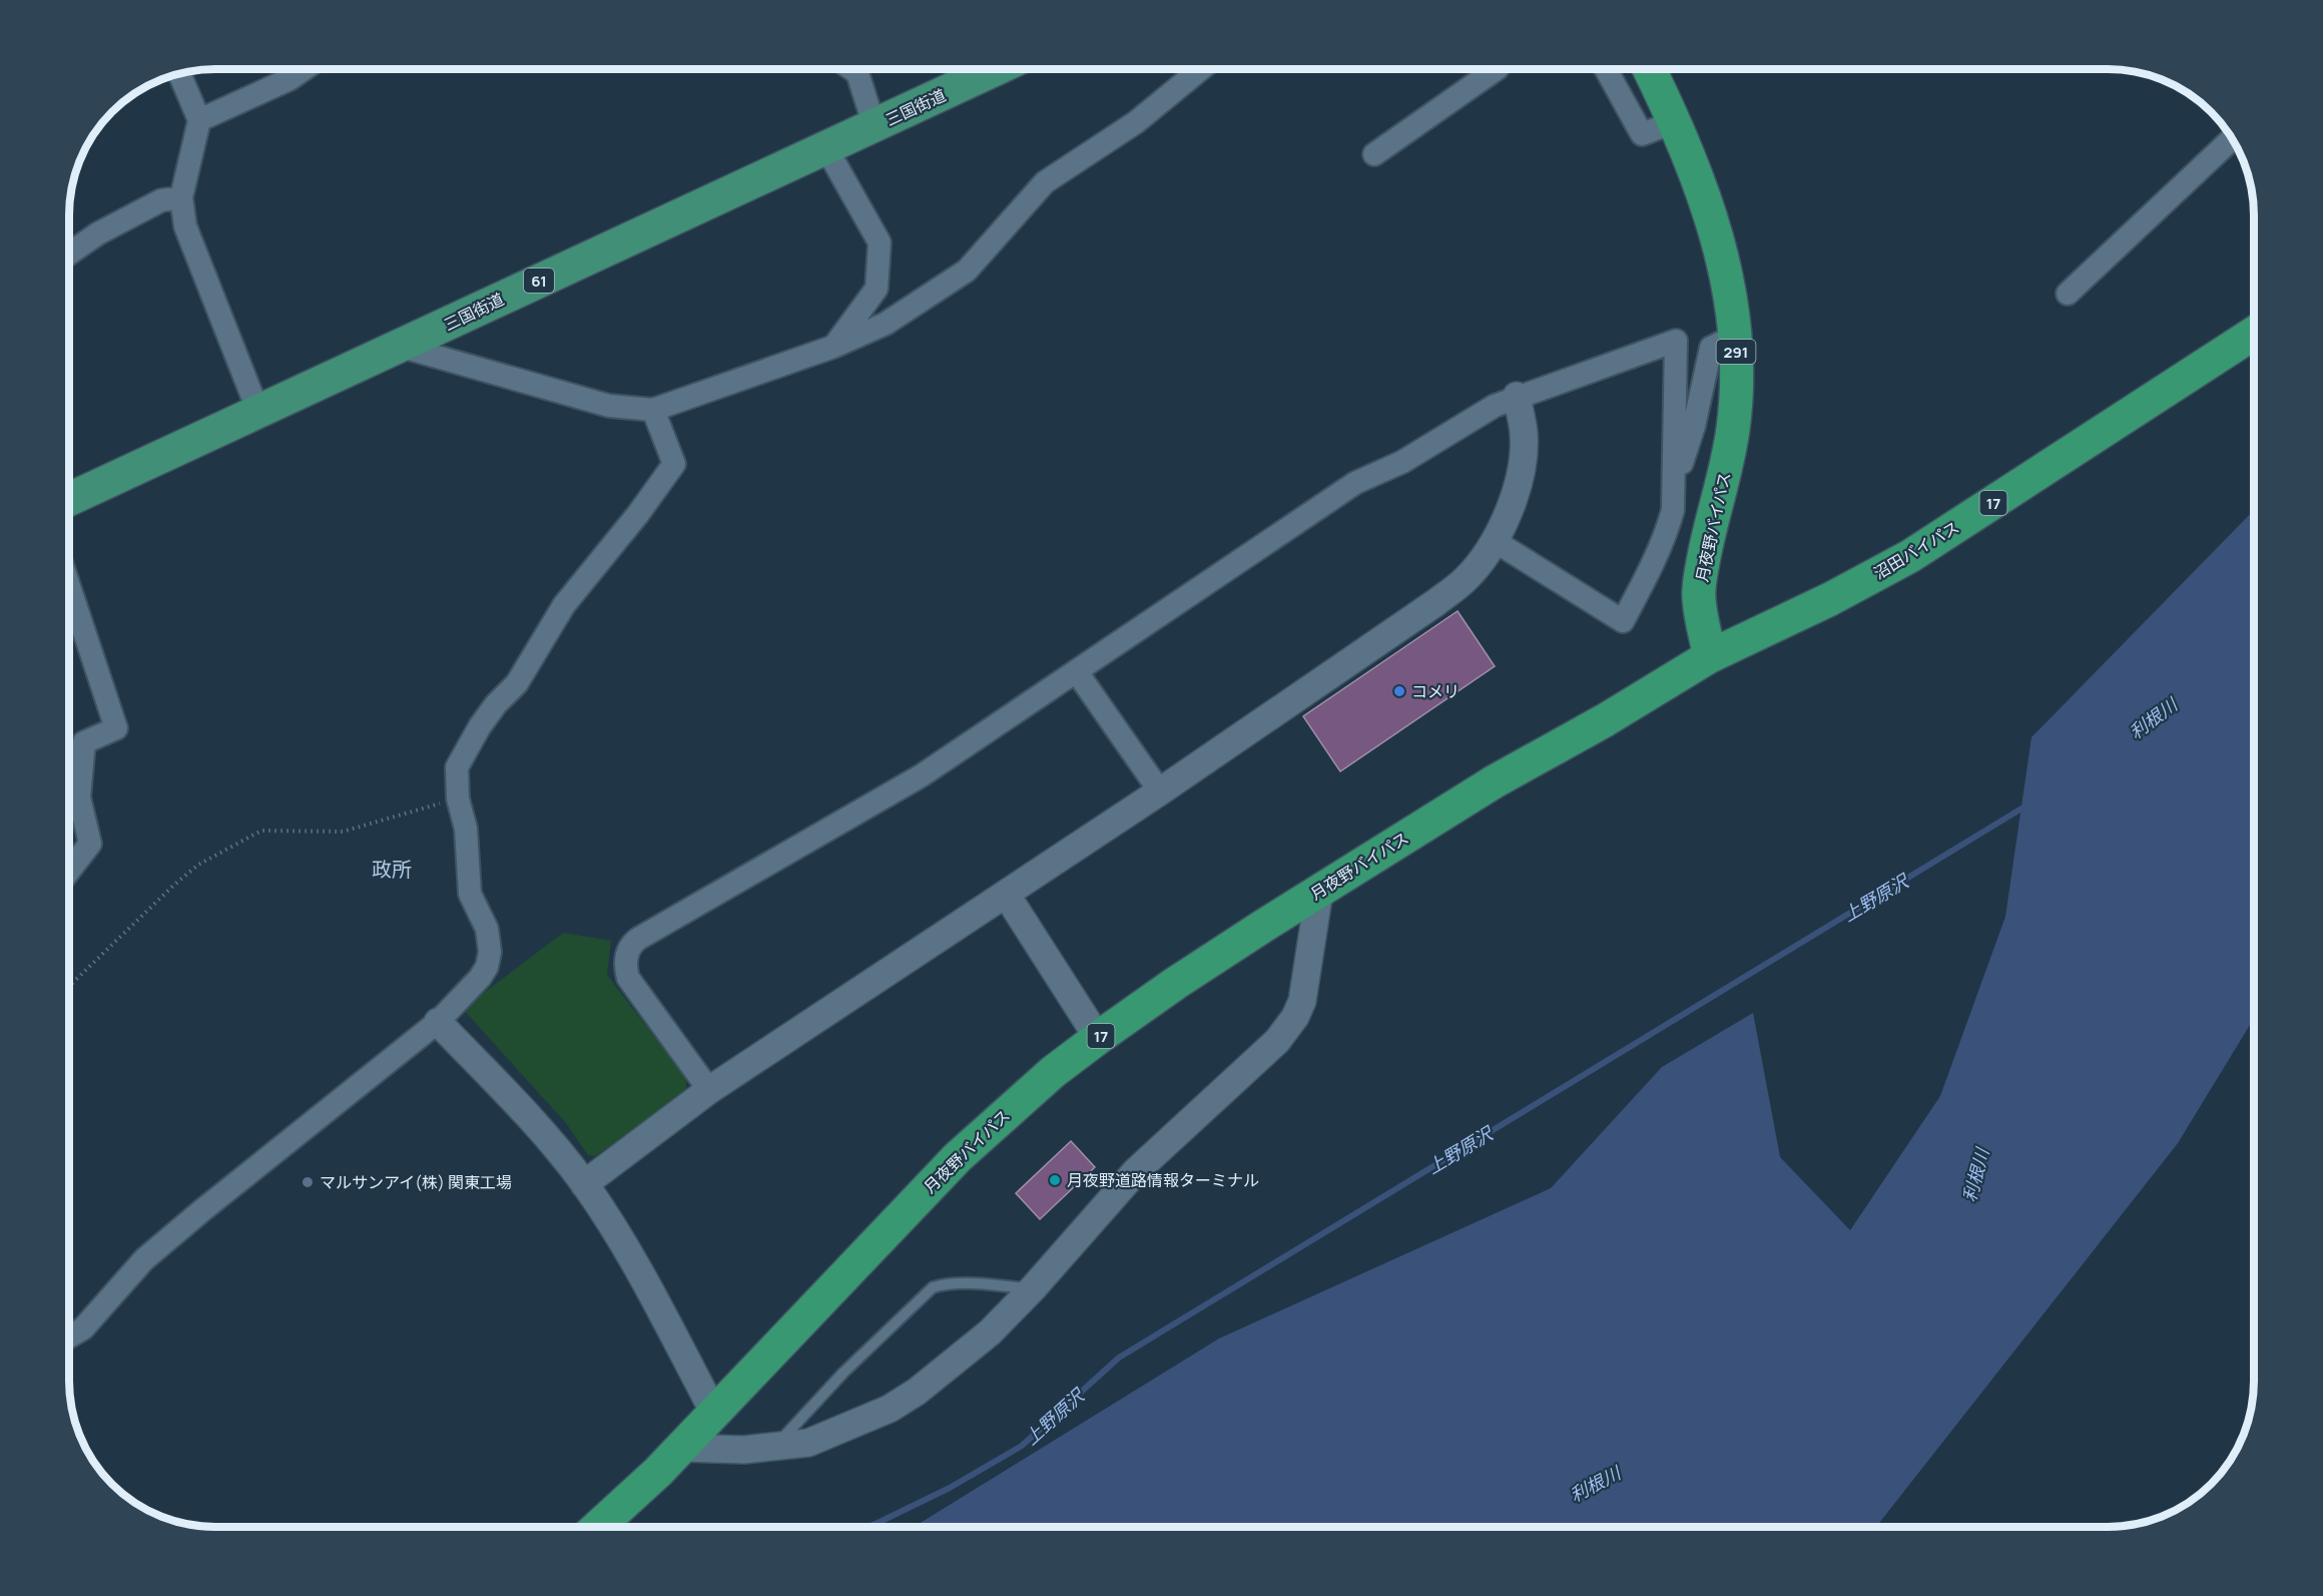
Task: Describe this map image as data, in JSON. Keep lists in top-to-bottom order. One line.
{"streets":{"highway":["291","17","月夜野バイパス","沼田バイパス"],"main road":["三国街道","61"]},"crossings":[["月夜野バイパス","沼田バイパス"]],"districts":["政所"],"water":["利根川","上野原沢"],"places":["コメリ","月夜野道路情報ターミナル","マルサンアイ(株) 関東工場"]}
